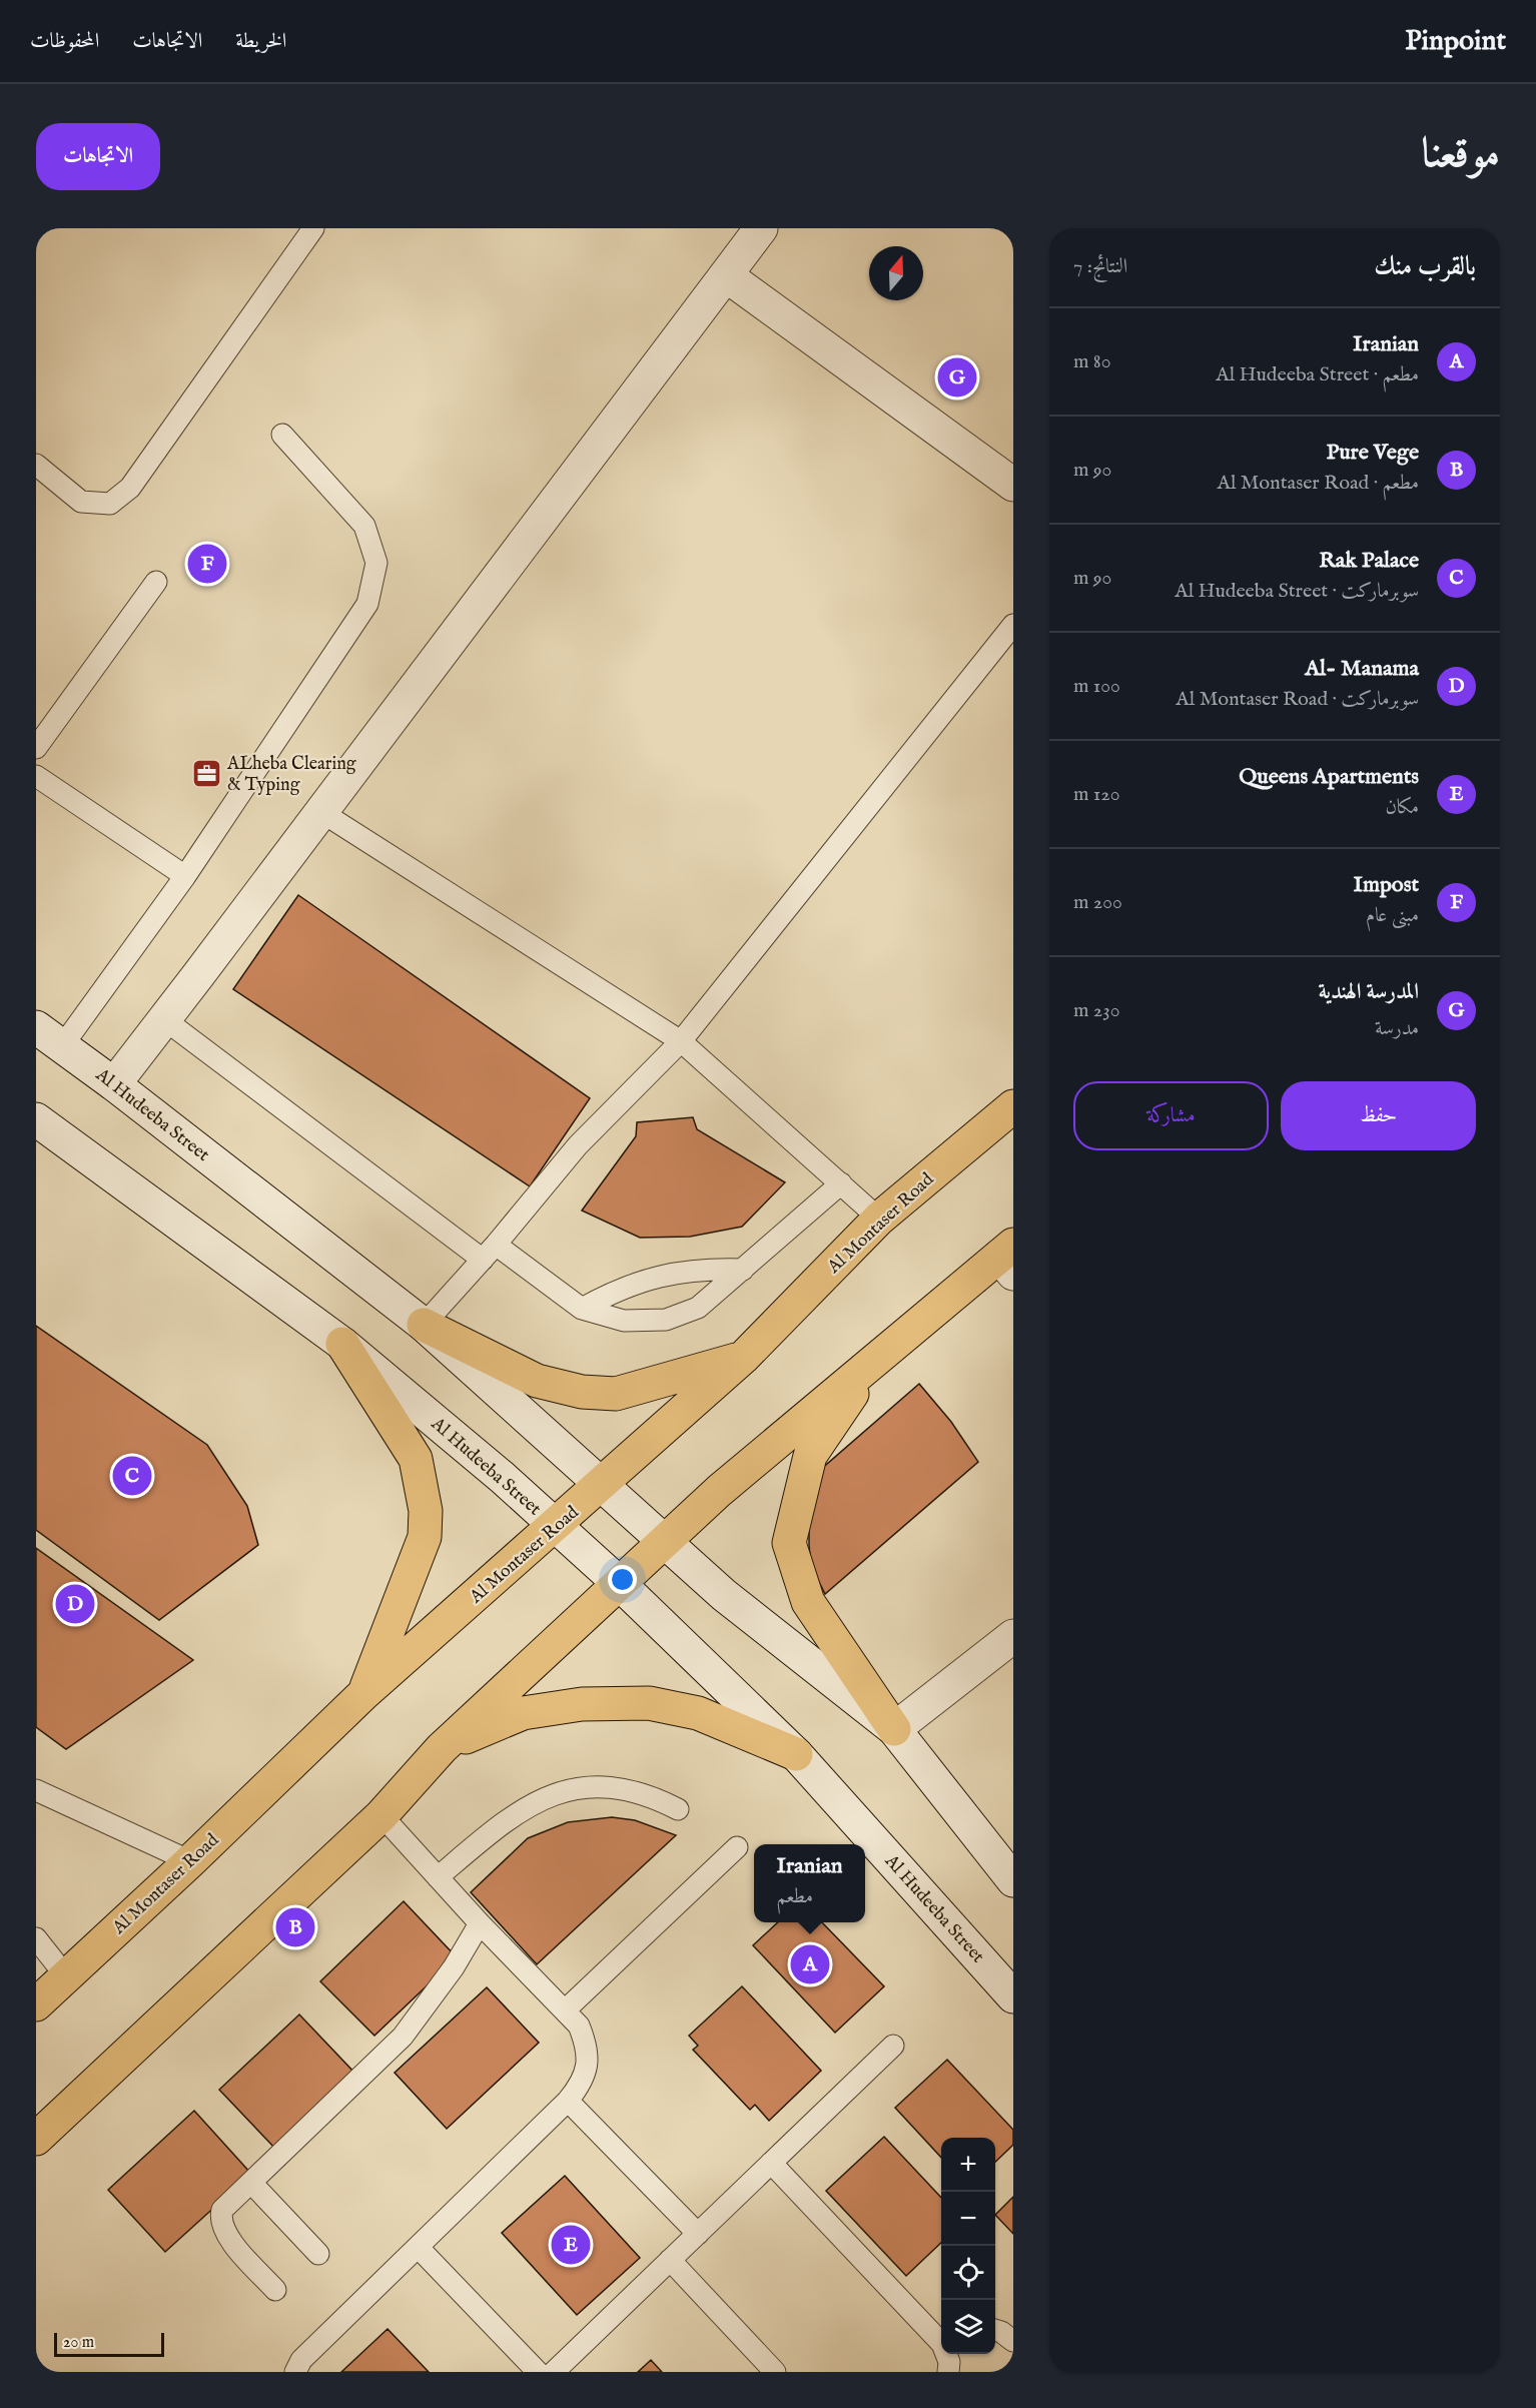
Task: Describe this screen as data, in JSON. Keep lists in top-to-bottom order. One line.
{"streets":{"main road":["Al Hudeeba Street","Al Montaser Road"]},"crossings":[["Al Hudeeba Street","Al Montaser Road"]],"places":{"office":["ALheba Clearing & Typing"]},"scale_bar":"20 m","north":"top","page":{"header":"Pinpoint","nav":["الخريطة","الاتجاهات","المحفوظات"],"title":"موقعنا","buttons":["الاتجاهات",["حفظ","مشاركة"]],"heading":["بالقرب منك","النتائج: 7"],"list":[{"mark":"A","name":"Iranian","note":"مطعم · Al Hudeeba Street","value":"80 m"},{"mark":"B","name":"Pure Vege","note":"مطعم · Al Montaser Road","value":"90 m"},{"mark":"C","name":"Rak Palace","note":"سوبرماركت · Al Hudeeba Street","value":"90 m"},{"mark":"D","name":"Al- Manama","note":"سوبرماركت · Al Montaser Road","value":"100 m"},{"mark":"E","name":"Queens Apartments","note":"مكان","value":"120 m"},{"mark":"F","name":"Impost","note":"مبنى عام","value":"200 m"},{"mark":"G","name":"المدرسة الهندية","note":"مدرسة","value":"230 m"}],"pins":["G","F","C","D","B","A","E"],"popup":["Iranian","مطعم"],"map_buttons":["+","−"],"scale":"20 m"}}
